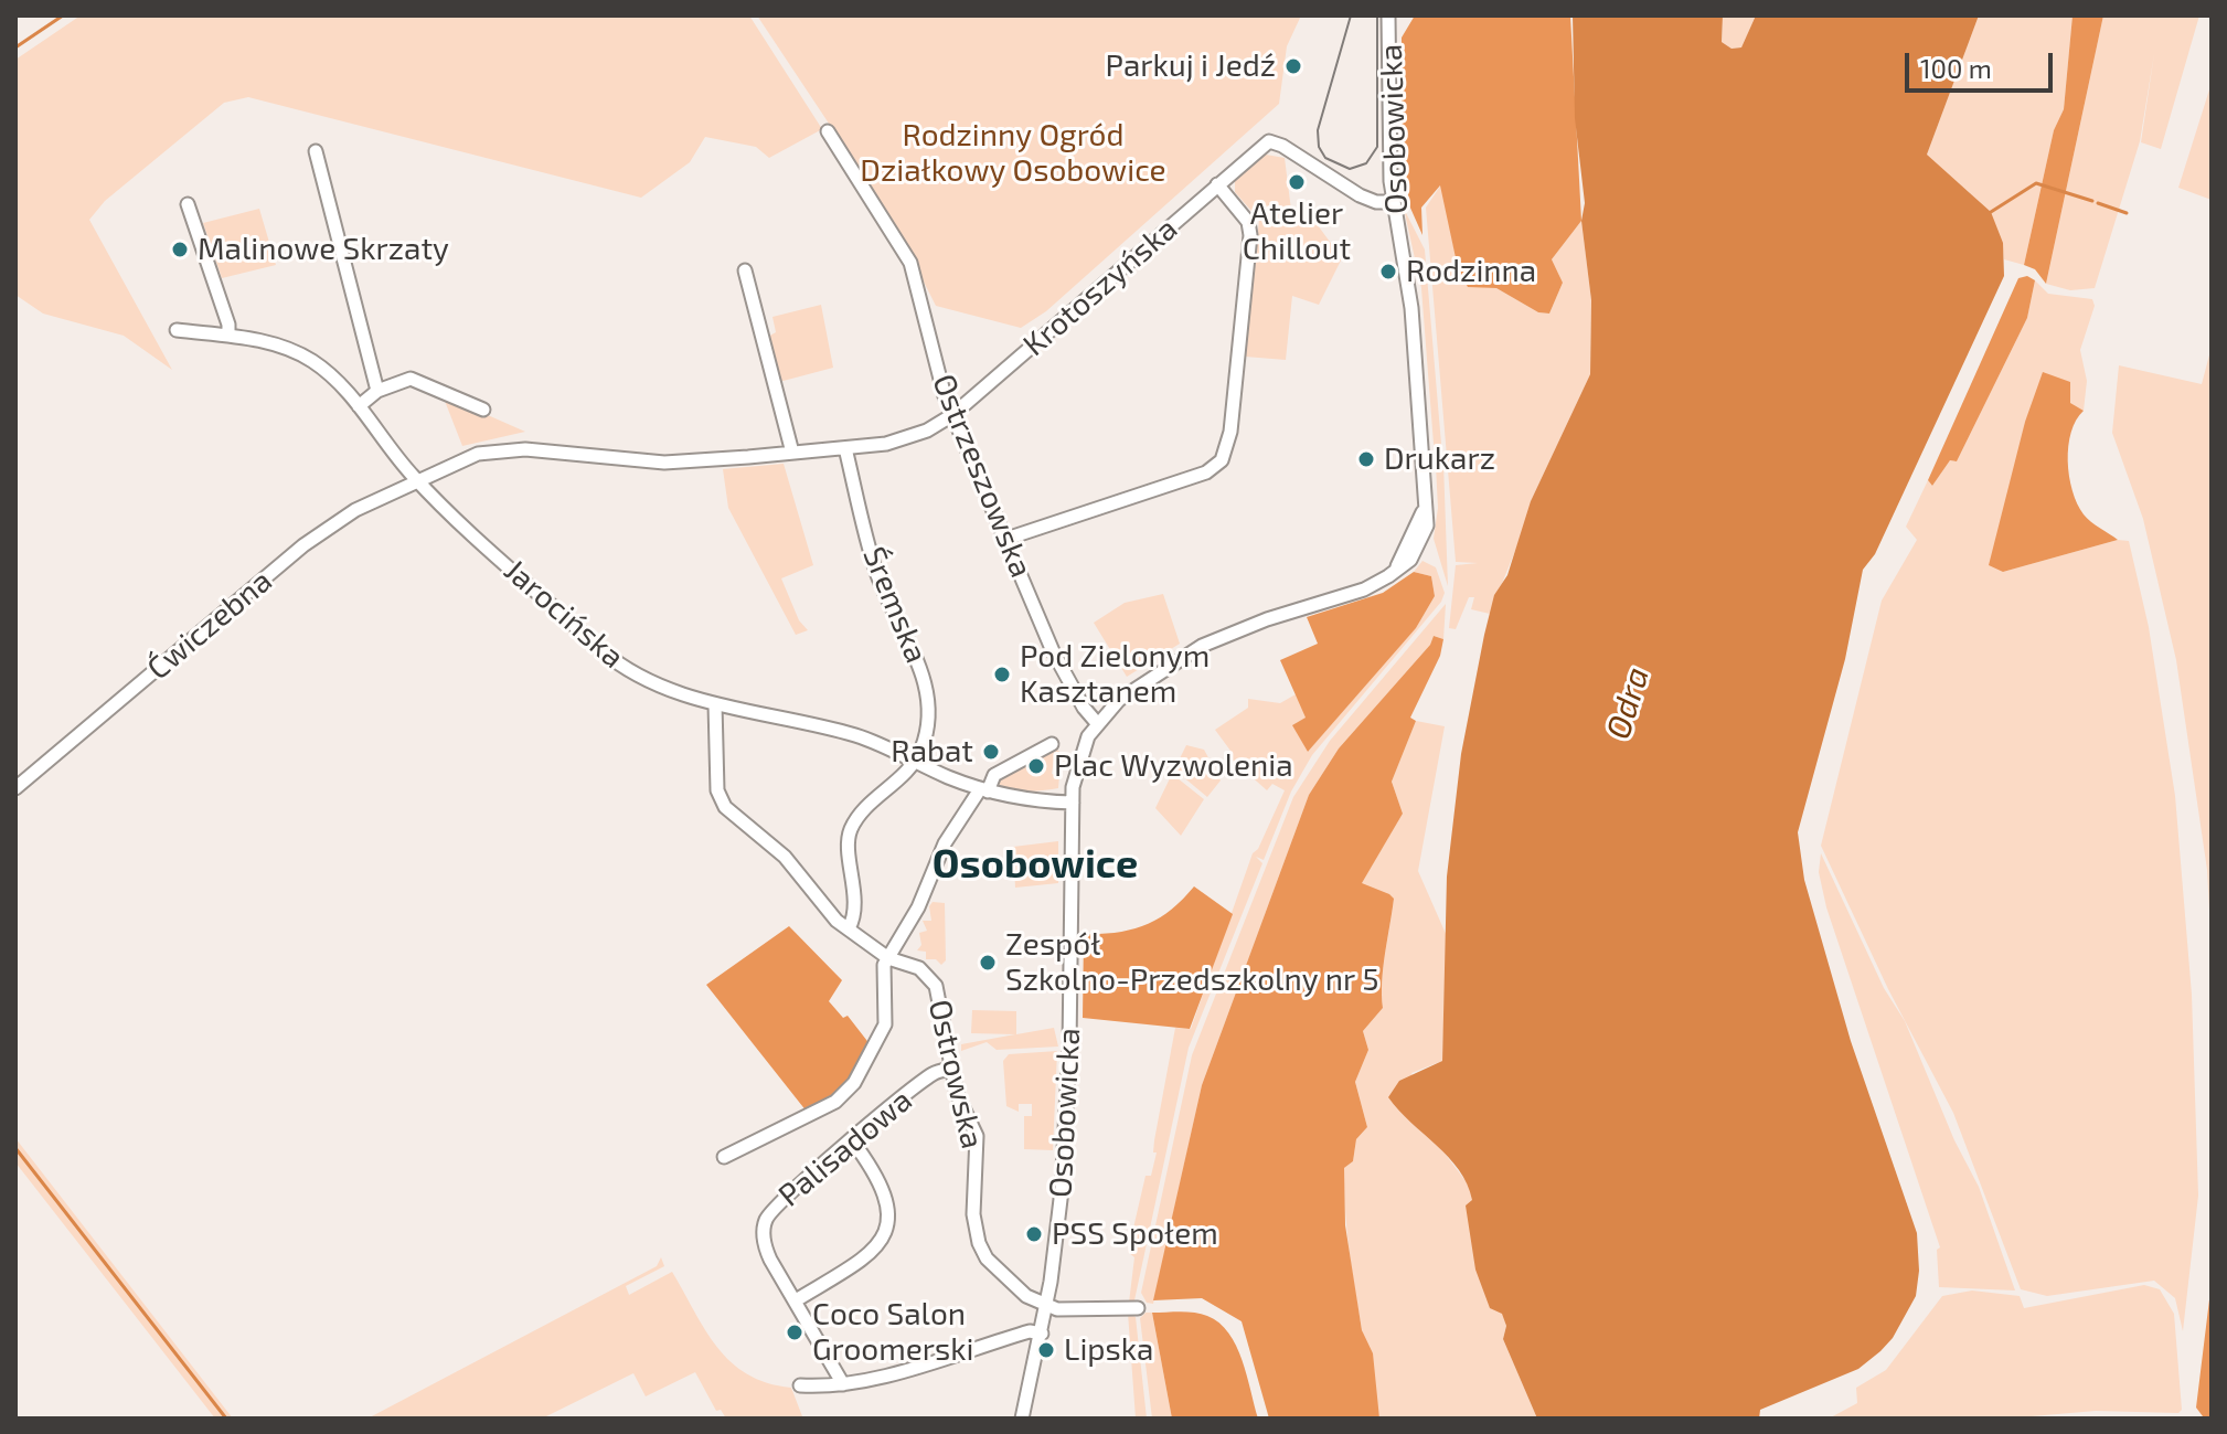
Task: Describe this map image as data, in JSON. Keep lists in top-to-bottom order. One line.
{"streets":{"street":["Osobowicka","Krotoszyńska","Ostrzeszowska","Śremska","Jarocińska","Ćwiczebna","Ostrowska","Palisadowa"]},"crossings":[["Osobowicka","Krotoszyńska"],["Osobowicka","Ostrzeszowska"],["Osobowicka","Jarocińska"],["Osobowicka","Ostrowska"],["Krotoszyńska","Ostrzeszowska"],["Krotoszyńska","Śremska"],["Krotoszyńska","Jarocińska"],["Krotoszyńska","Ćwiczebna"],["Śremska","Jarocińska"],["Jarocińska","Ćwiczebna"],["Jarocińska","Ostrowska"],["Ostrowska","Palisadowa"]],"districts":["Osobowice"],"water":["Odra"],"parks":["Rodzinny Ogród Działkowy Osobowice"],"places":["Parkuj i Jedź","Atelier Chillout","Malinowe Skrzaty","Rodzinna","Drukarz","Pod Zielonym Kasztanem","Rabat","Plac Wyzwolenia","Zespół Szkolno-Przedszkolny nr 5","PSS Społem","Coco Salon Groomerski","Lipska"],"scale_bar":"100 m"}
